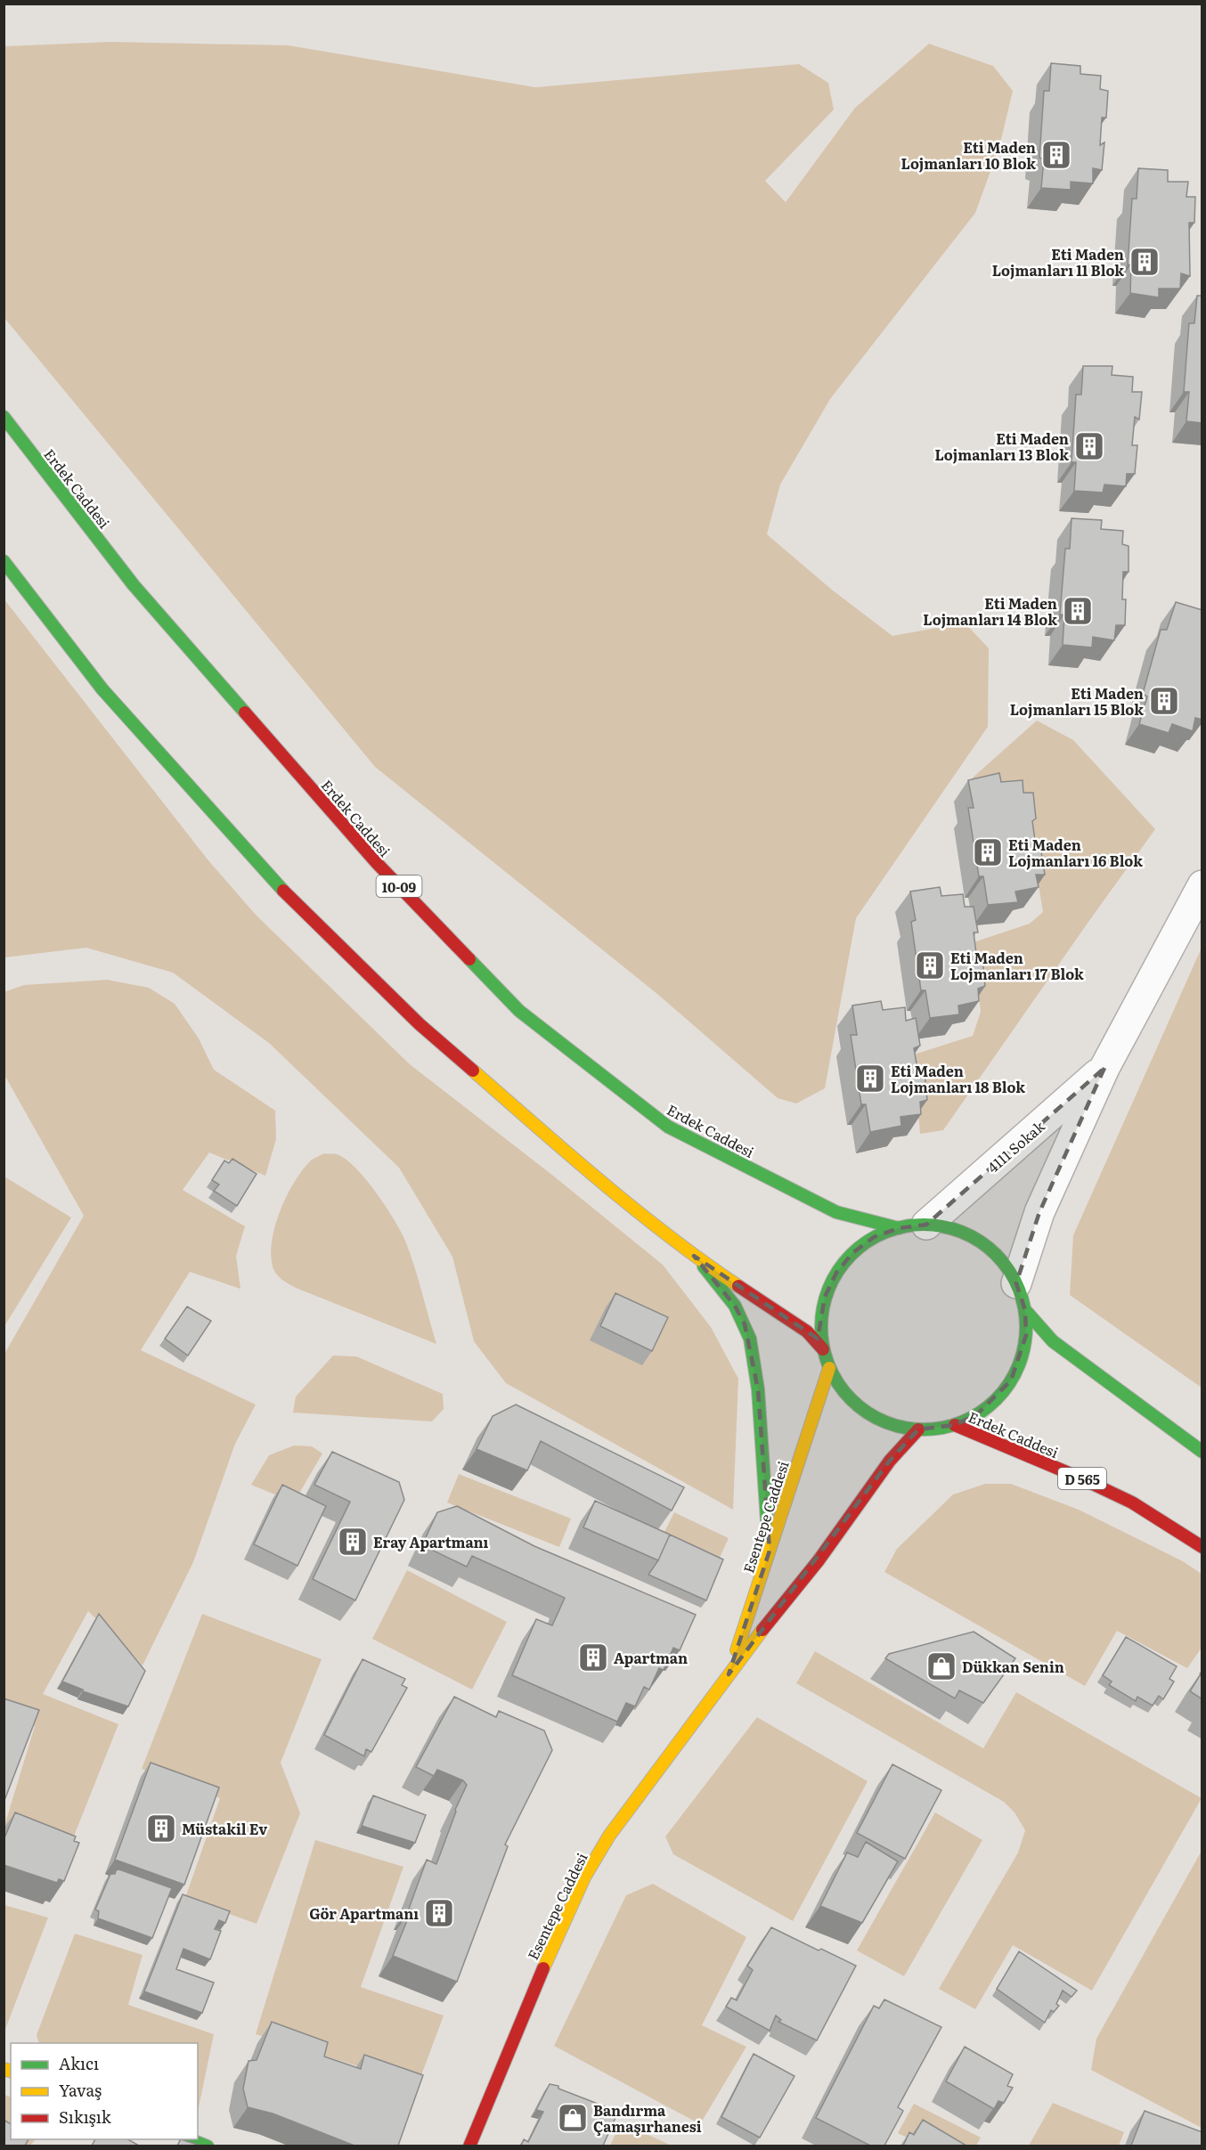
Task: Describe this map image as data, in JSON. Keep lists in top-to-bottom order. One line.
{"streets":{"main road":["Erdek Caddesi","10-09","D 565","Esentepe Caddesi"],"street":["4111 Sokak"]},"crossings":[["Erdek Caddesi","4111 Sokak"]],"places":{"building":["Eti Maden Lojmanları 10 Blok","Eti Maden Lojmanları 11 Blok","Eti Maden Lojmanları 13 Blok","Eti Maden Lojmanları 14 Blok","Eti Maden Lojmanları 15 Blok","Eti Maden Lojmanları 16 Blok","Eti Maden Lojmanları 17 Blok","Eti Maden Lojmanları 18 Blok","Eray Apartmanı","Apartman","Müstakil Ev","Gör Apartmanı"],"shop":["Dükkan Senin","Bandırma Çamaşırhanesi"]},"legend":["Akıcı","Yavaş","Sıkışık"]}
